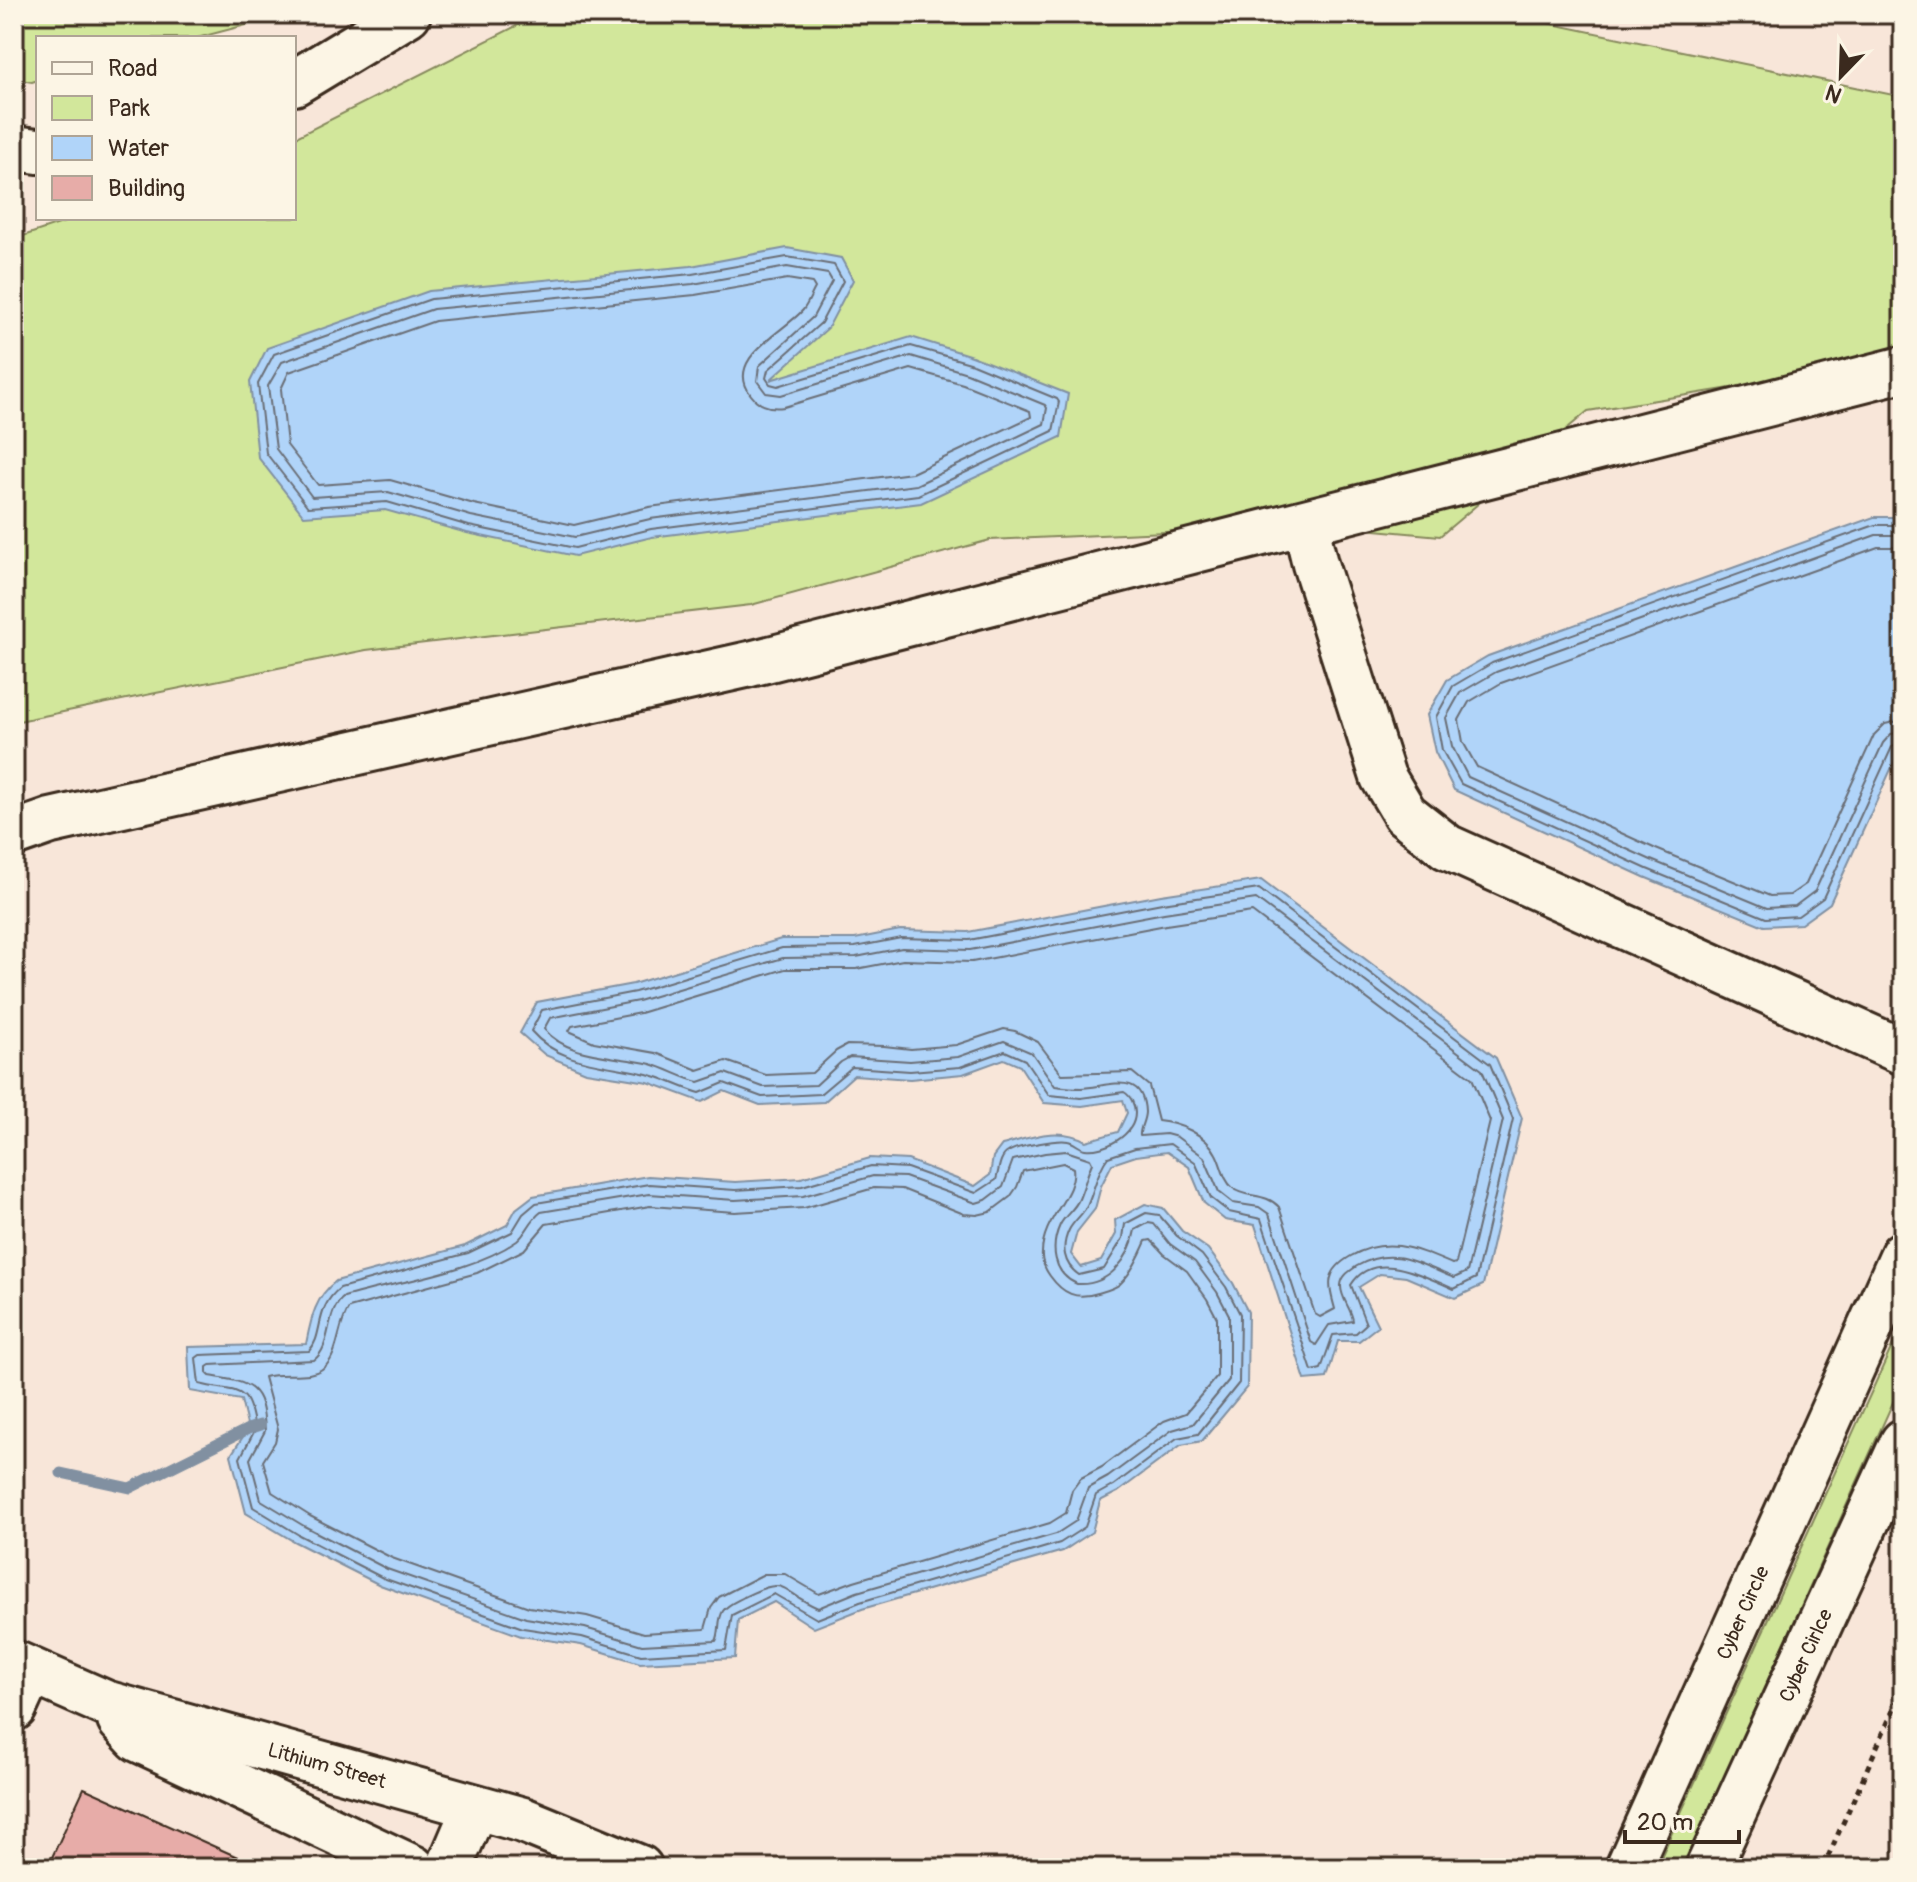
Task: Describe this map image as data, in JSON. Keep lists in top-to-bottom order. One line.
{"streets":{"street":["Cyber Circle","Cyber Cirlce","Lithium Street"]},"legend":["Road","Park","Water","Building"],"scale_bar":"20 m","north":"bottom left"}
